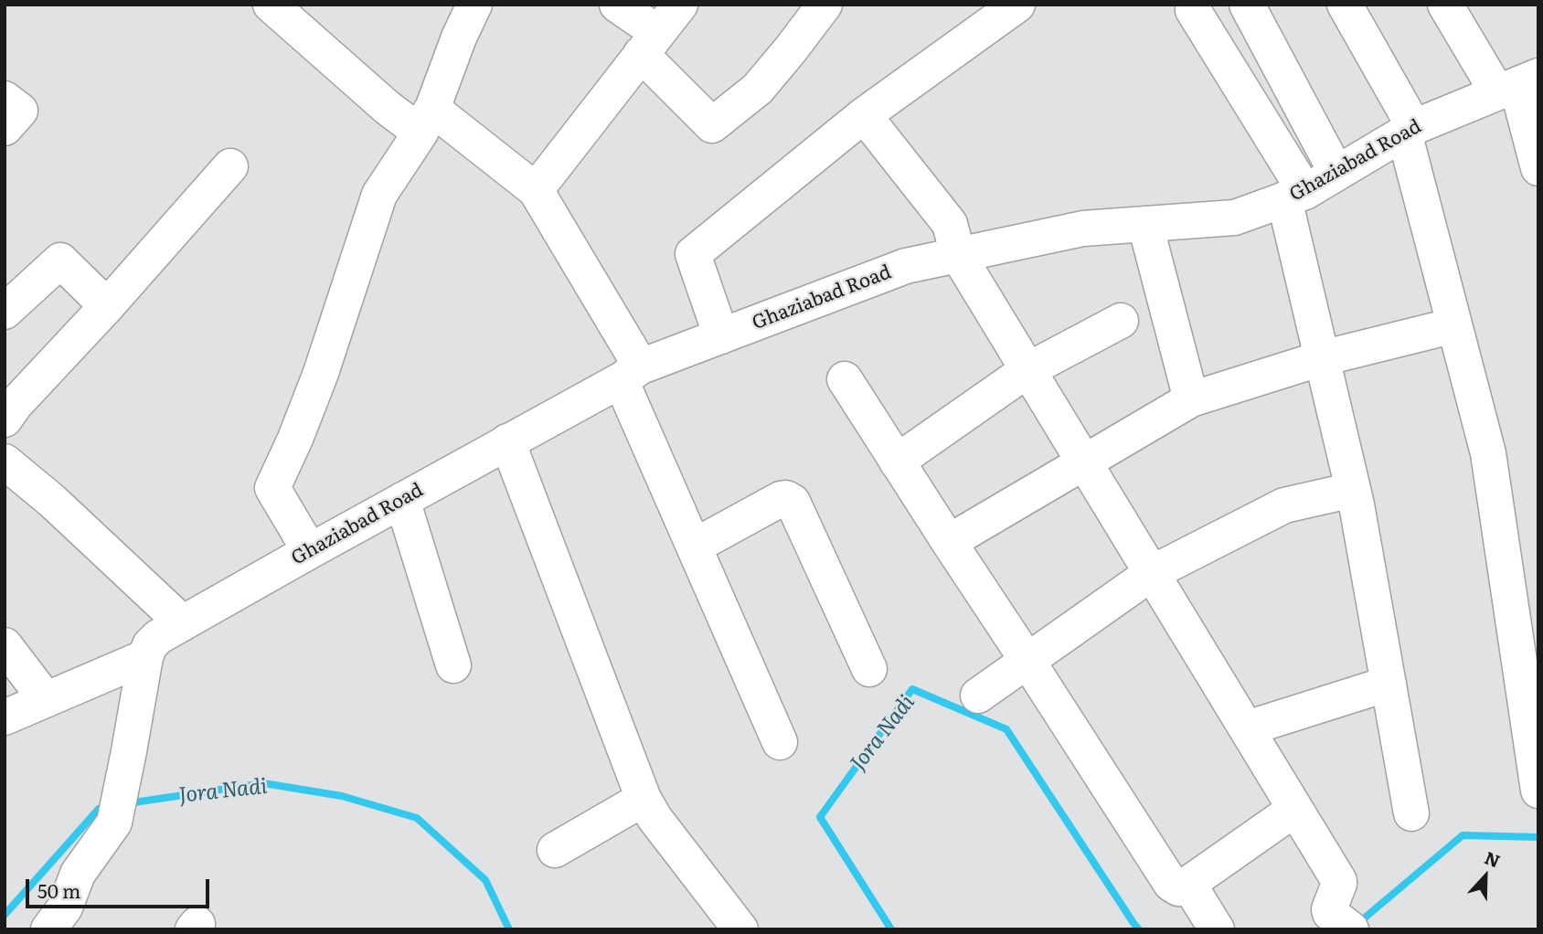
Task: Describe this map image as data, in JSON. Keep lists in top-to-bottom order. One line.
{"streets":{"street":["Ghaziabad Road"]},"water":["Jora Nadi"],"scale_bar":"50 m","north":"top"}
